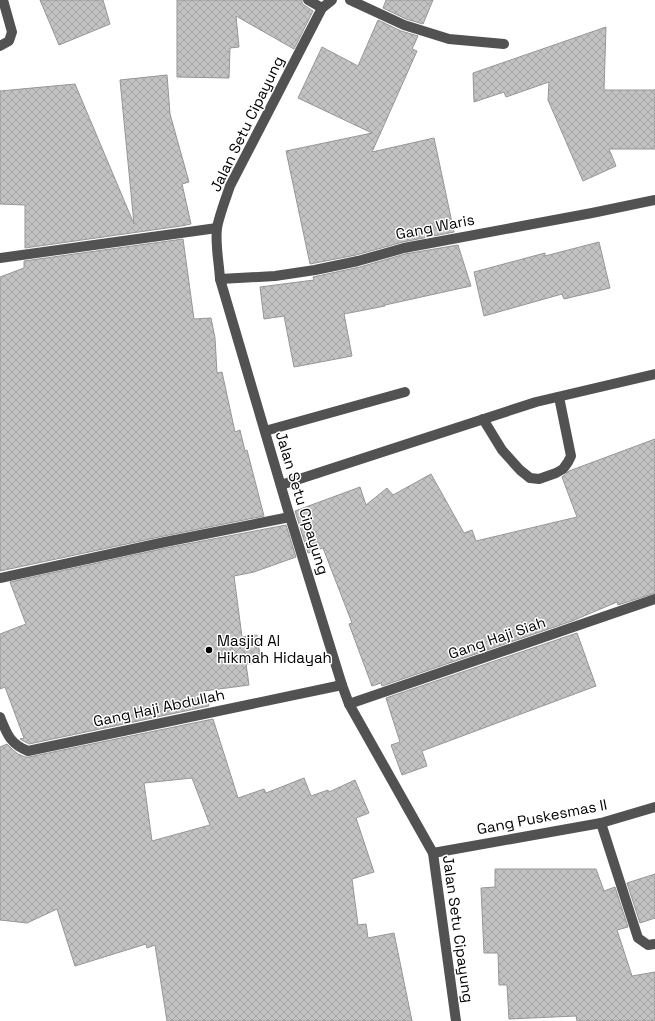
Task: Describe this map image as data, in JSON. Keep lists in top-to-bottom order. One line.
{"streets":{"street":["Jalan Setu Cipayung","Gang Waris","Gang Haji Siah","Gang Haji Abdullah","Gang Puskesmas II"]},"crossings":[["Jalan Setu Cipayung","Gang Waris"],["Jalan Setu Cipayung","Gang Haji Siah"],["Jalan Setu Cipayung","Gang Haji Abdullah"],["Jalan Setu Cipayung","Gang Puskesmas II"]],"places":["Masjid Al Hikmah Hidayah"]}
